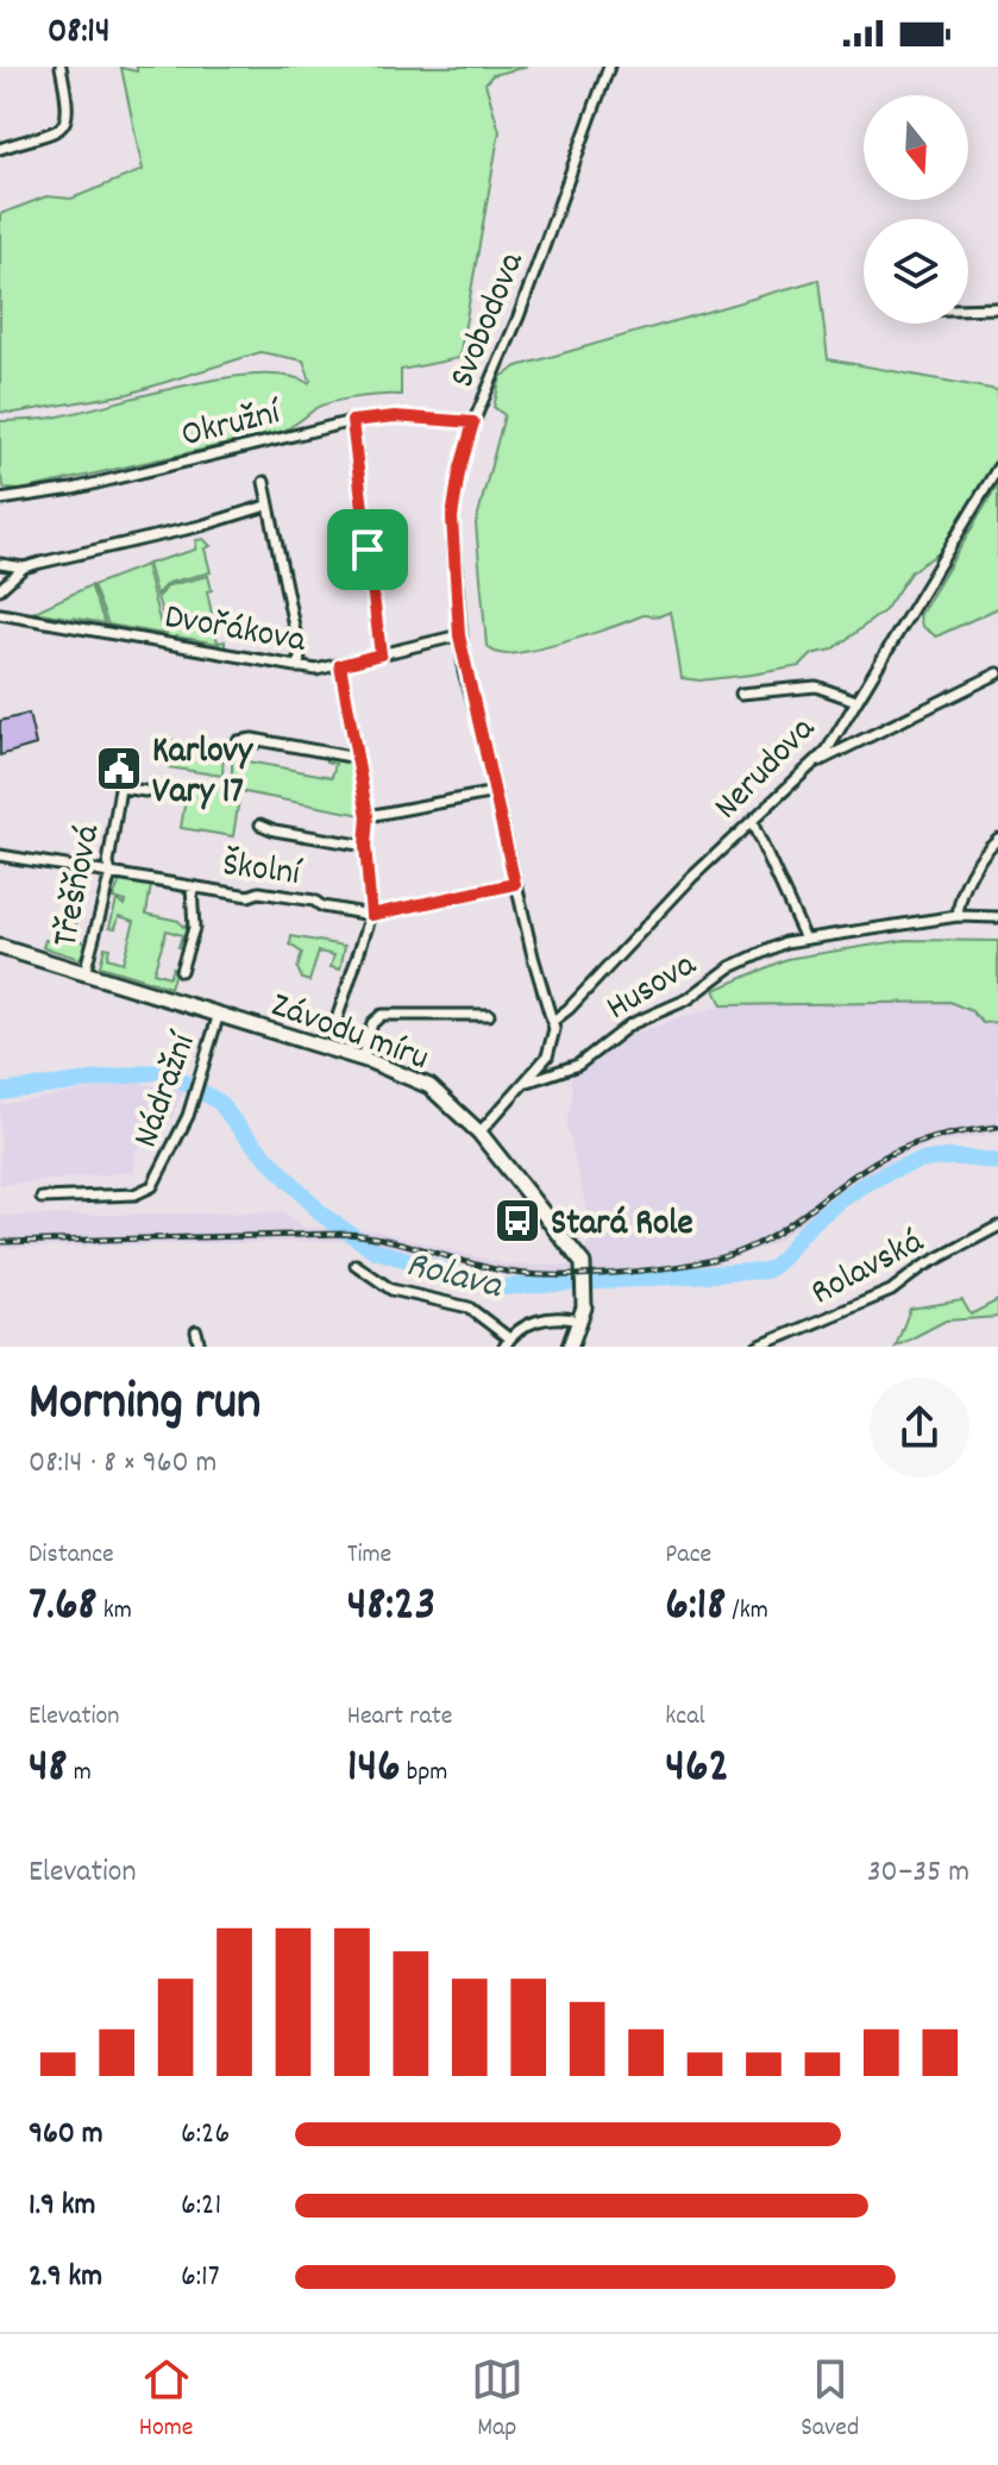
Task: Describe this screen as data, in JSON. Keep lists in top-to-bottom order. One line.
{"streets":{"main road":["Závodu míru"],"street":["Svobodova","Okružní","Dvořákova","Nerudova","Školní","Třešňová","Husova","Nádražní","Rolavská"]},"crossings":[["Svobodova","Okružní"],["Svobodova","Dvořákova"],["Svobodova","Nerudova"],["Svobodova","Školní"],["Školní","Třešňová"],["Třešňová","Závodu míru"],["Závodu míru","Nádražní"]],"water":["Rolava"],"places":{"public building":["Karlovy Vary 17"],"bus stop":["Stará Role"]},"north":"bottom","page":{"status":"08:14","heading":["Morning run","08:14 · 8 × 960 m"],"stats":[["Distance","7.68 km"],["Time","48:23"],["Pace","6:18 /km"],["Elevation","48 m"],["Heart rate","146 bpm"],["kcal","462"]],"chart":["Elevation","30–35 m"],"list":[{"name":"960 m","note":"6:26"},{"name":"1.9 km","note":"6:21"},{"name":"2.9 km","note":"6:17"}],"tabs":["Home","Map","Saved"]}}
